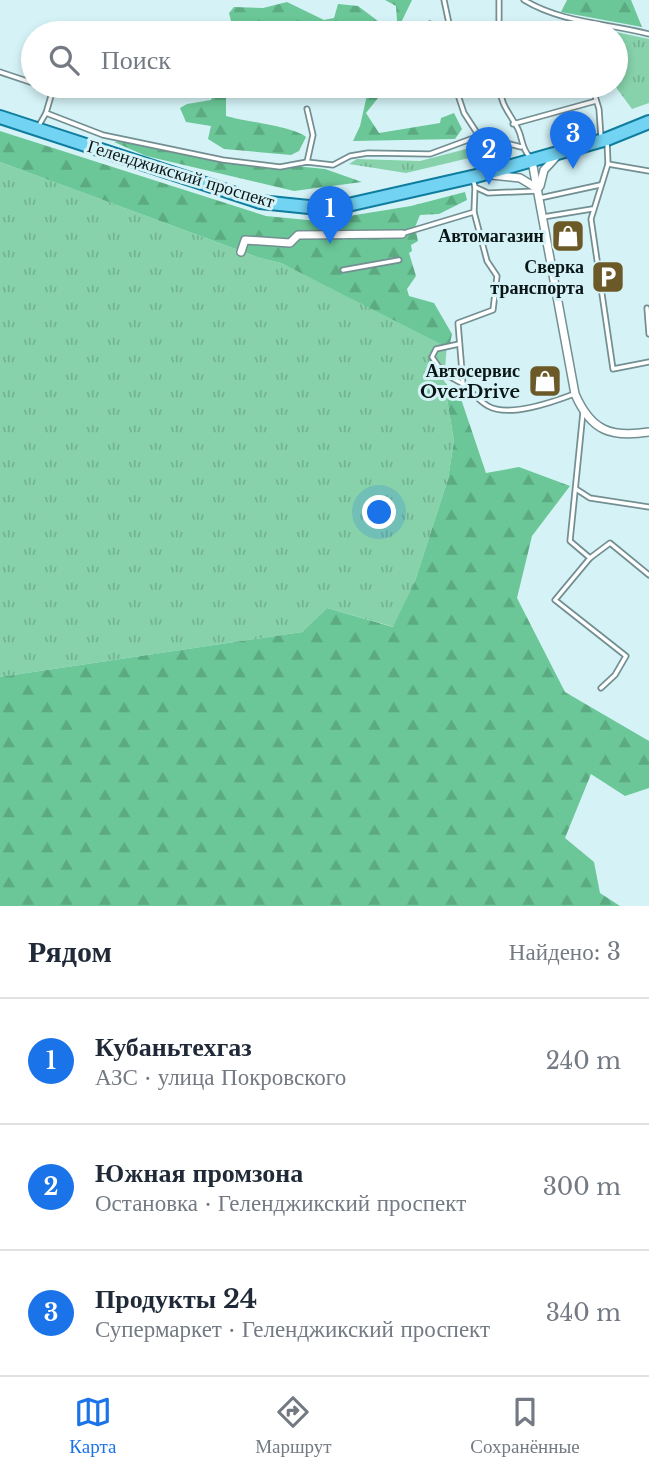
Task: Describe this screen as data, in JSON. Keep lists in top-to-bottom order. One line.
{"streets":{"main road":["Геленджикский проспект"]},"places":{"shop":["Автомагазин","Автосервис OverDrive"],"parking":["Сверка транспорта"]},"page":{"search":"Поиск","pins":["3","2","1"],"heading":["Рядом","Найдено: 3"],"list":[{"mark":"1","name":"Кубаньтехгаз","note":"АЗС · улица Покровского","value":"240 m"},{"mark":"2","name":"Южная промзона","note":"Остановка · Геленджикский проспект","value":"300 m"},{"mark":"3","name":"Продукты 24","note":"Супермаркет · Геленджикский проспект","value":"340 m"}],"nav":["Карта","Маршрут","Сохранённые"]}}
